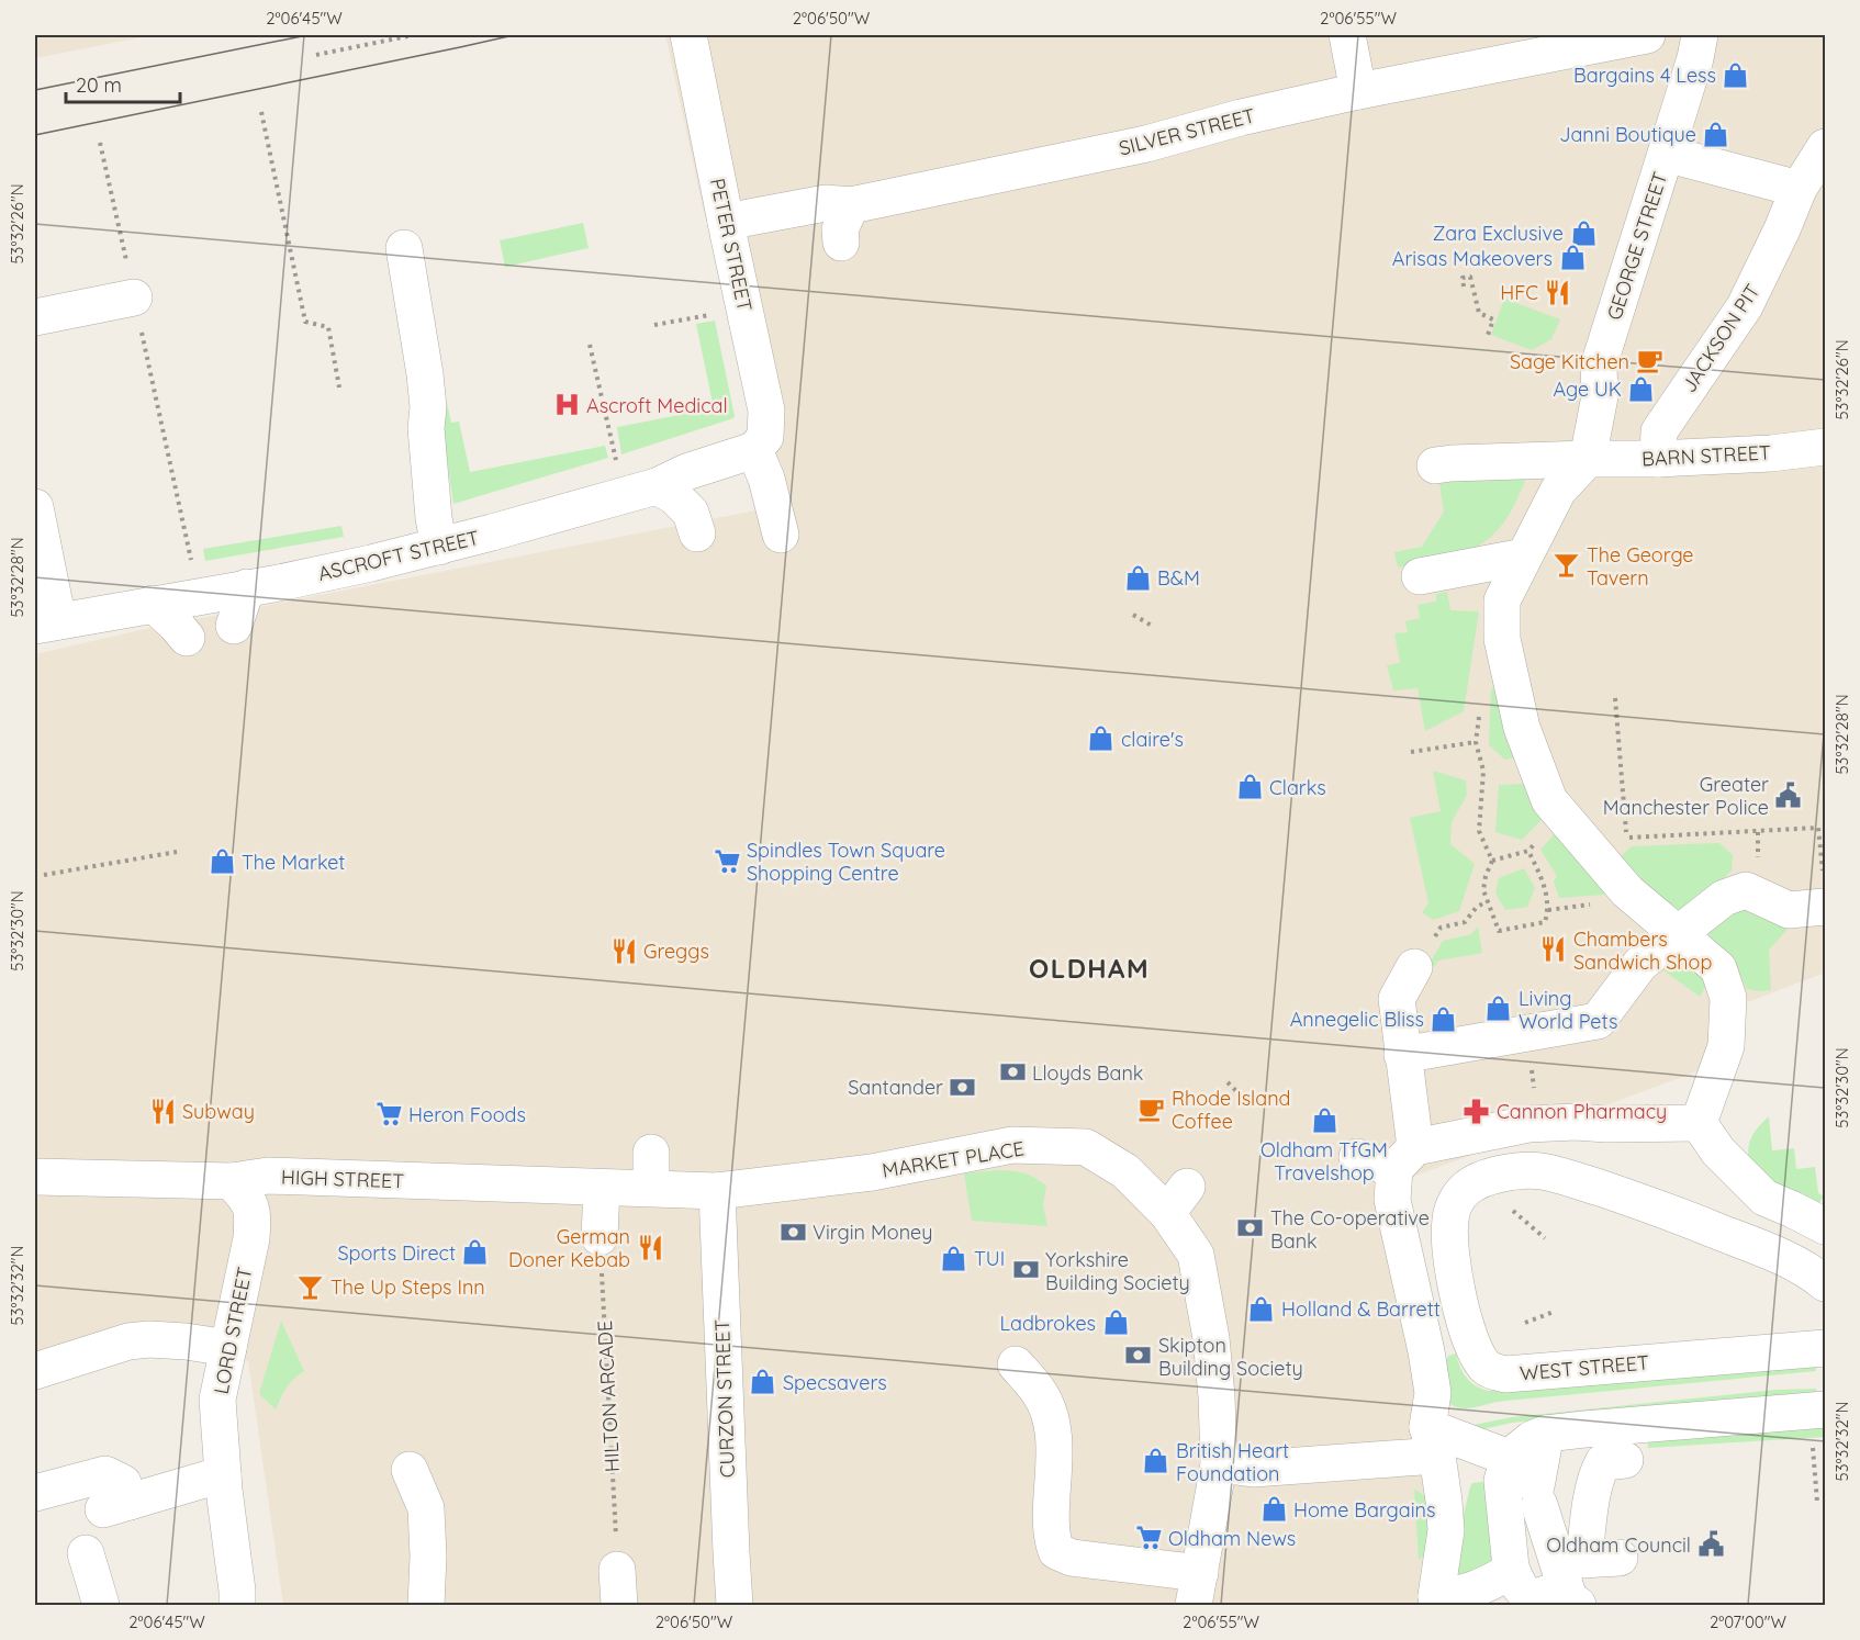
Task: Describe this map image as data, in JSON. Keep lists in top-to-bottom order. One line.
{"streets":{"street":["SILVER STREET","PETER STREET","GEORGE STREET","JACKSON PIT","BARN STREET","ASCROFT STREET","MARKET PLACE","HIGH STREET","LORD STREET","WEST STREET","CURZON STREET"],"path":["HILTON ARCADE"]},"crossings":[["SILVER STREET","PETER STREET"],["PETER STREET","ASCROFT STREET"],["GEORGE STREET","BARN STREET"],["JACKSON PIT","BARN STREET"],["MARKET PLACE","HIGH STREET"],["MARKET PLACE","CURZON STREET"],["HIGH STREET","LORD STREET"]],"districts":["OLDHAM"],"places":{"shop":["Bargains 4 Less","Janni Boutique","Zara Exclusive","Arisas Makeovers","Age UK","B&M","claire's","Clarks","The Market","Living World Pets","Annegelic Bliss","Oldham TfGM Travelshop","Sports Direct","TUI","Holland & Barrett","Ladbrokes","Specsavers","British Heart Foundation","Home Bargains"],"restaurant":["HFC","Chambers Sandwich Shop","Greggs","Subway","German Doner Kebab"],"cafe":["Sage Kitchen","Rhode Island Coffee"],"hospital":["Ascroft Medical"],"bar":["The George Tavern","The Up Steps Inn"],"public building":["Greater Manchester Police","Oldham Council"],"supermarket":["Spindles Town Square Shopping Centre","Heron Foods","Oldham News"],"bank":["Lloyds Bank","Santander","The Co-operative Bank","Virgin Money","Yorkshire Building Society","Skipton Building Society"],"pharmacy":["Cannon Pharmacy"]},"scale_bar":"20 m","coordinates":["2°06'45\"W","2°06'50\"W","2°06'55\"W","53°32'26\"N","53°32'28\"N","53°32'30\"N","53°32'32\"N","2°07'00\"W"]}
